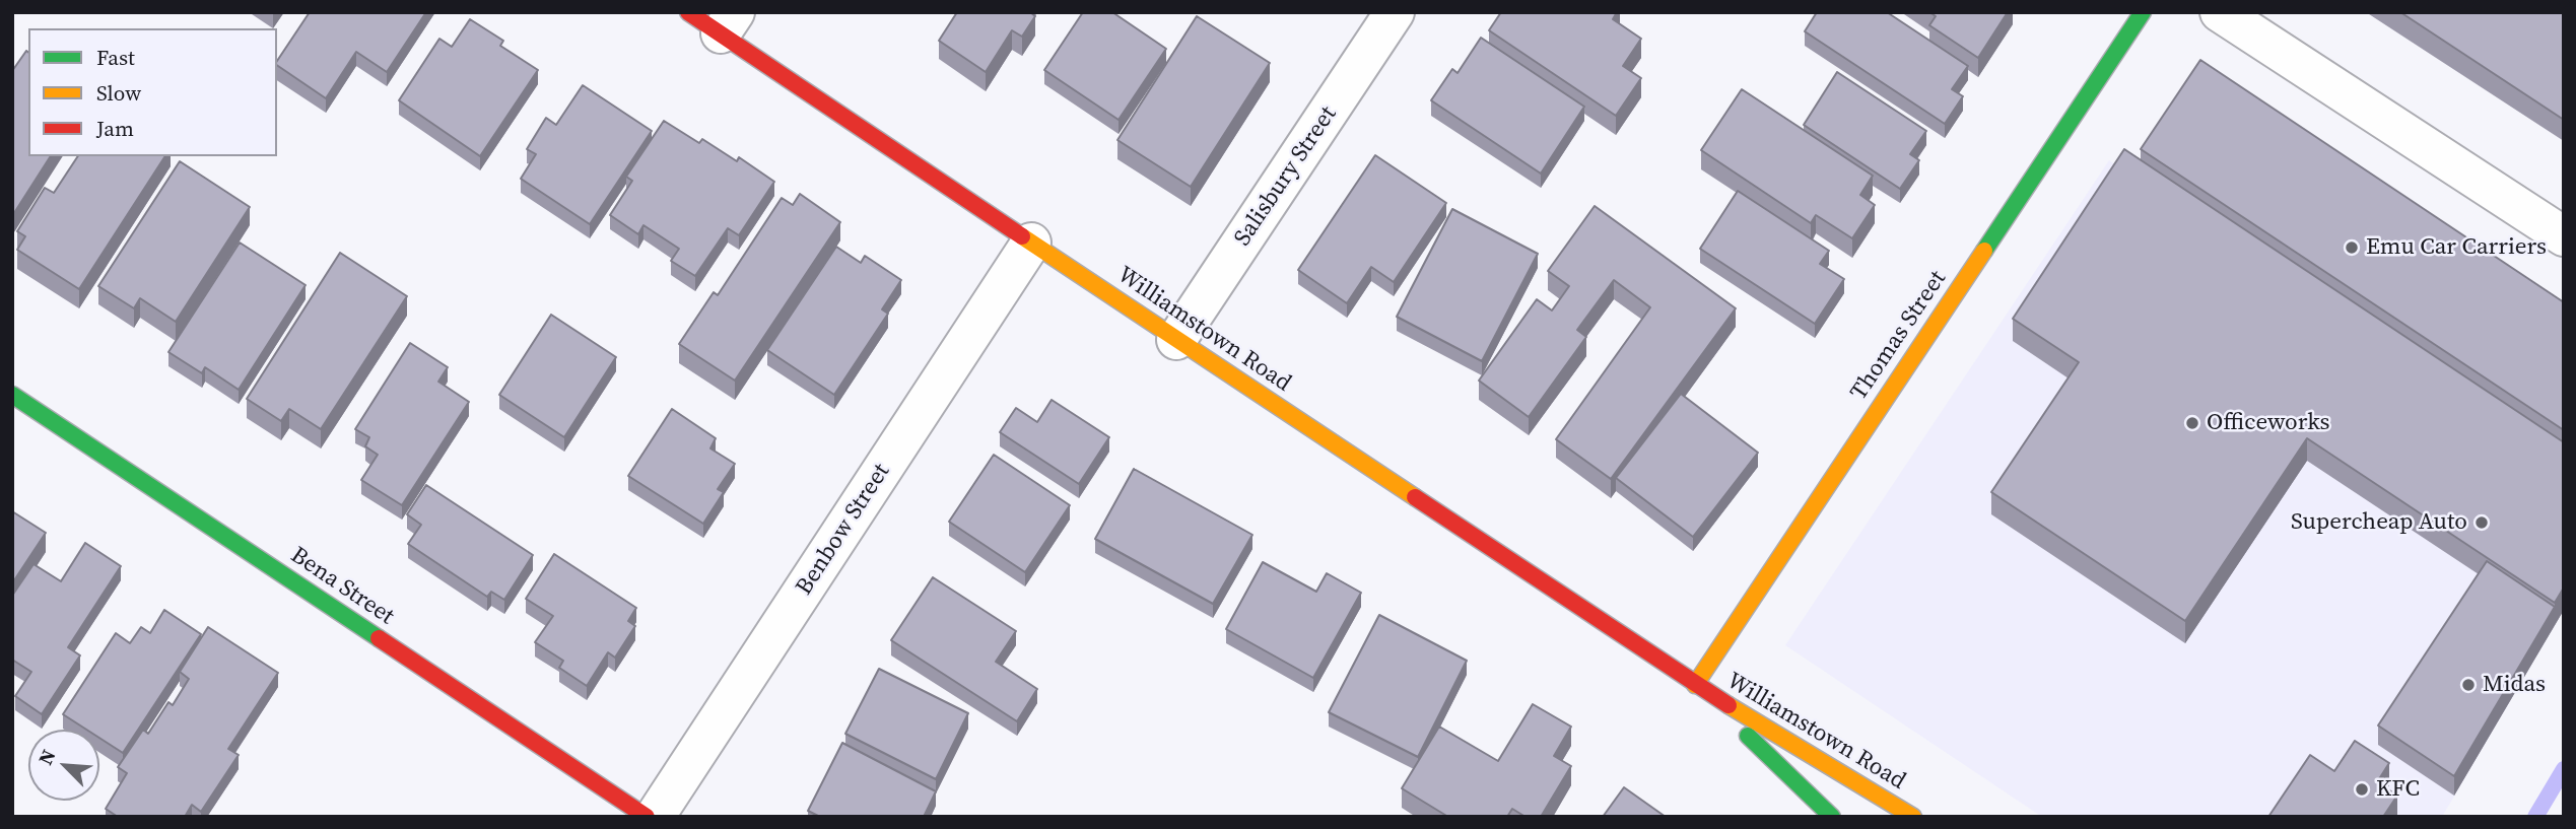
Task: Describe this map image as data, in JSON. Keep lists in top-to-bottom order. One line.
{"streets":{"main road":["Williamstown Road","Thomas Street","Bena Street"],"street":["Salisbury Street","Benbow Street"]},"crossings":[["Salisbury Street","Williamstown Road"],["Williamstown Road","Thomas Street"],["Williamstown Road","Benbow Street"]],"places":["Emu Car Carriers","Officeworks","Supercheap Auto","Midas","KFC"],"legend":["Fast","Slow","Jam"],"north":"top left"}
